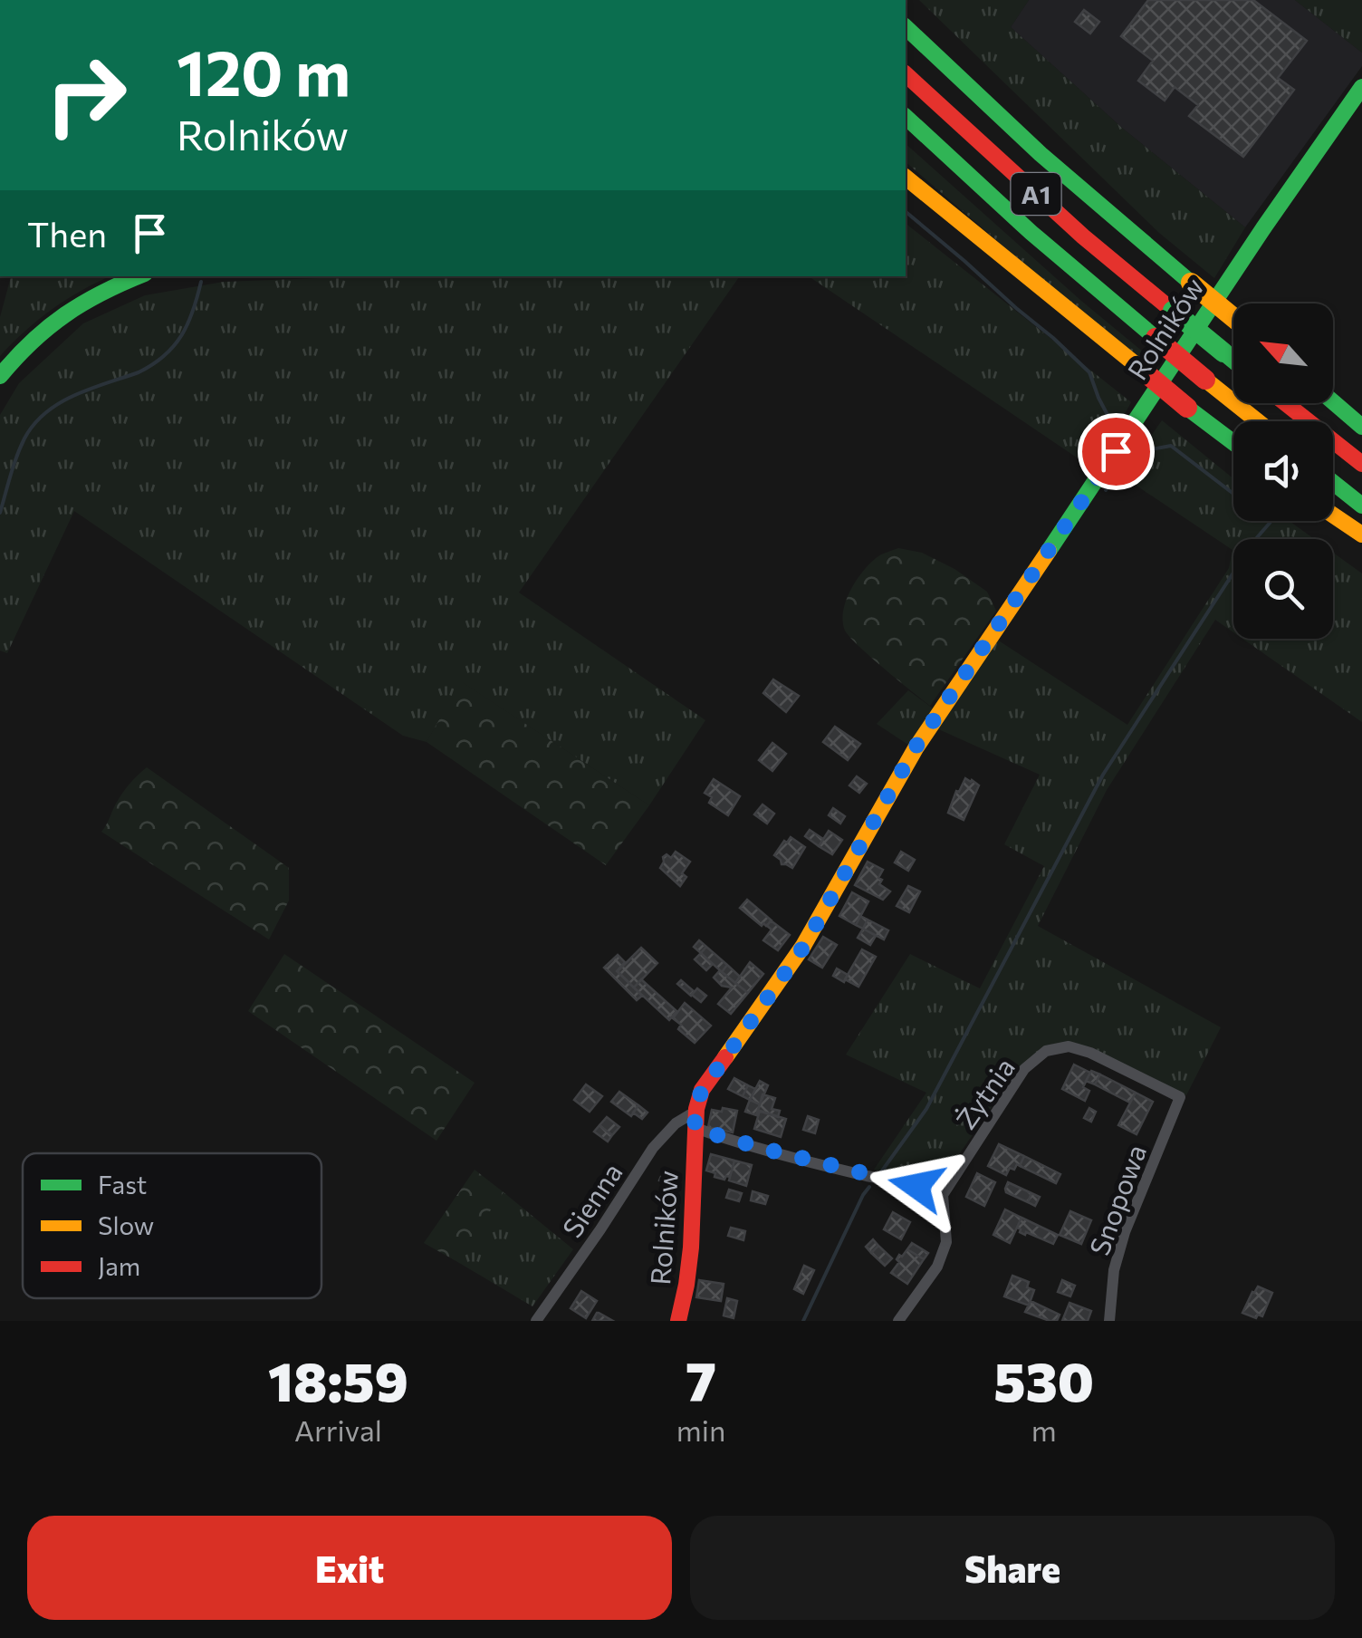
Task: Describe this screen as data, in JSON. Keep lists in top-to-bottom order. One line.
{"streets":{"main road":["A1","Rolników"],"street":["Żytnia","Sienna","Snopowa"]},"crossings":[["Rolników","Sienna"],["Żytnia","Snopowa"]],"legend":["Fast","Slow","Jam"],"north":"top left","page":{"turn":["120 m","Rolników"],"then":"Then","eta":["18:59","Arrival","7","min","530","m"],"buttons":["Exit","Share"]}}
